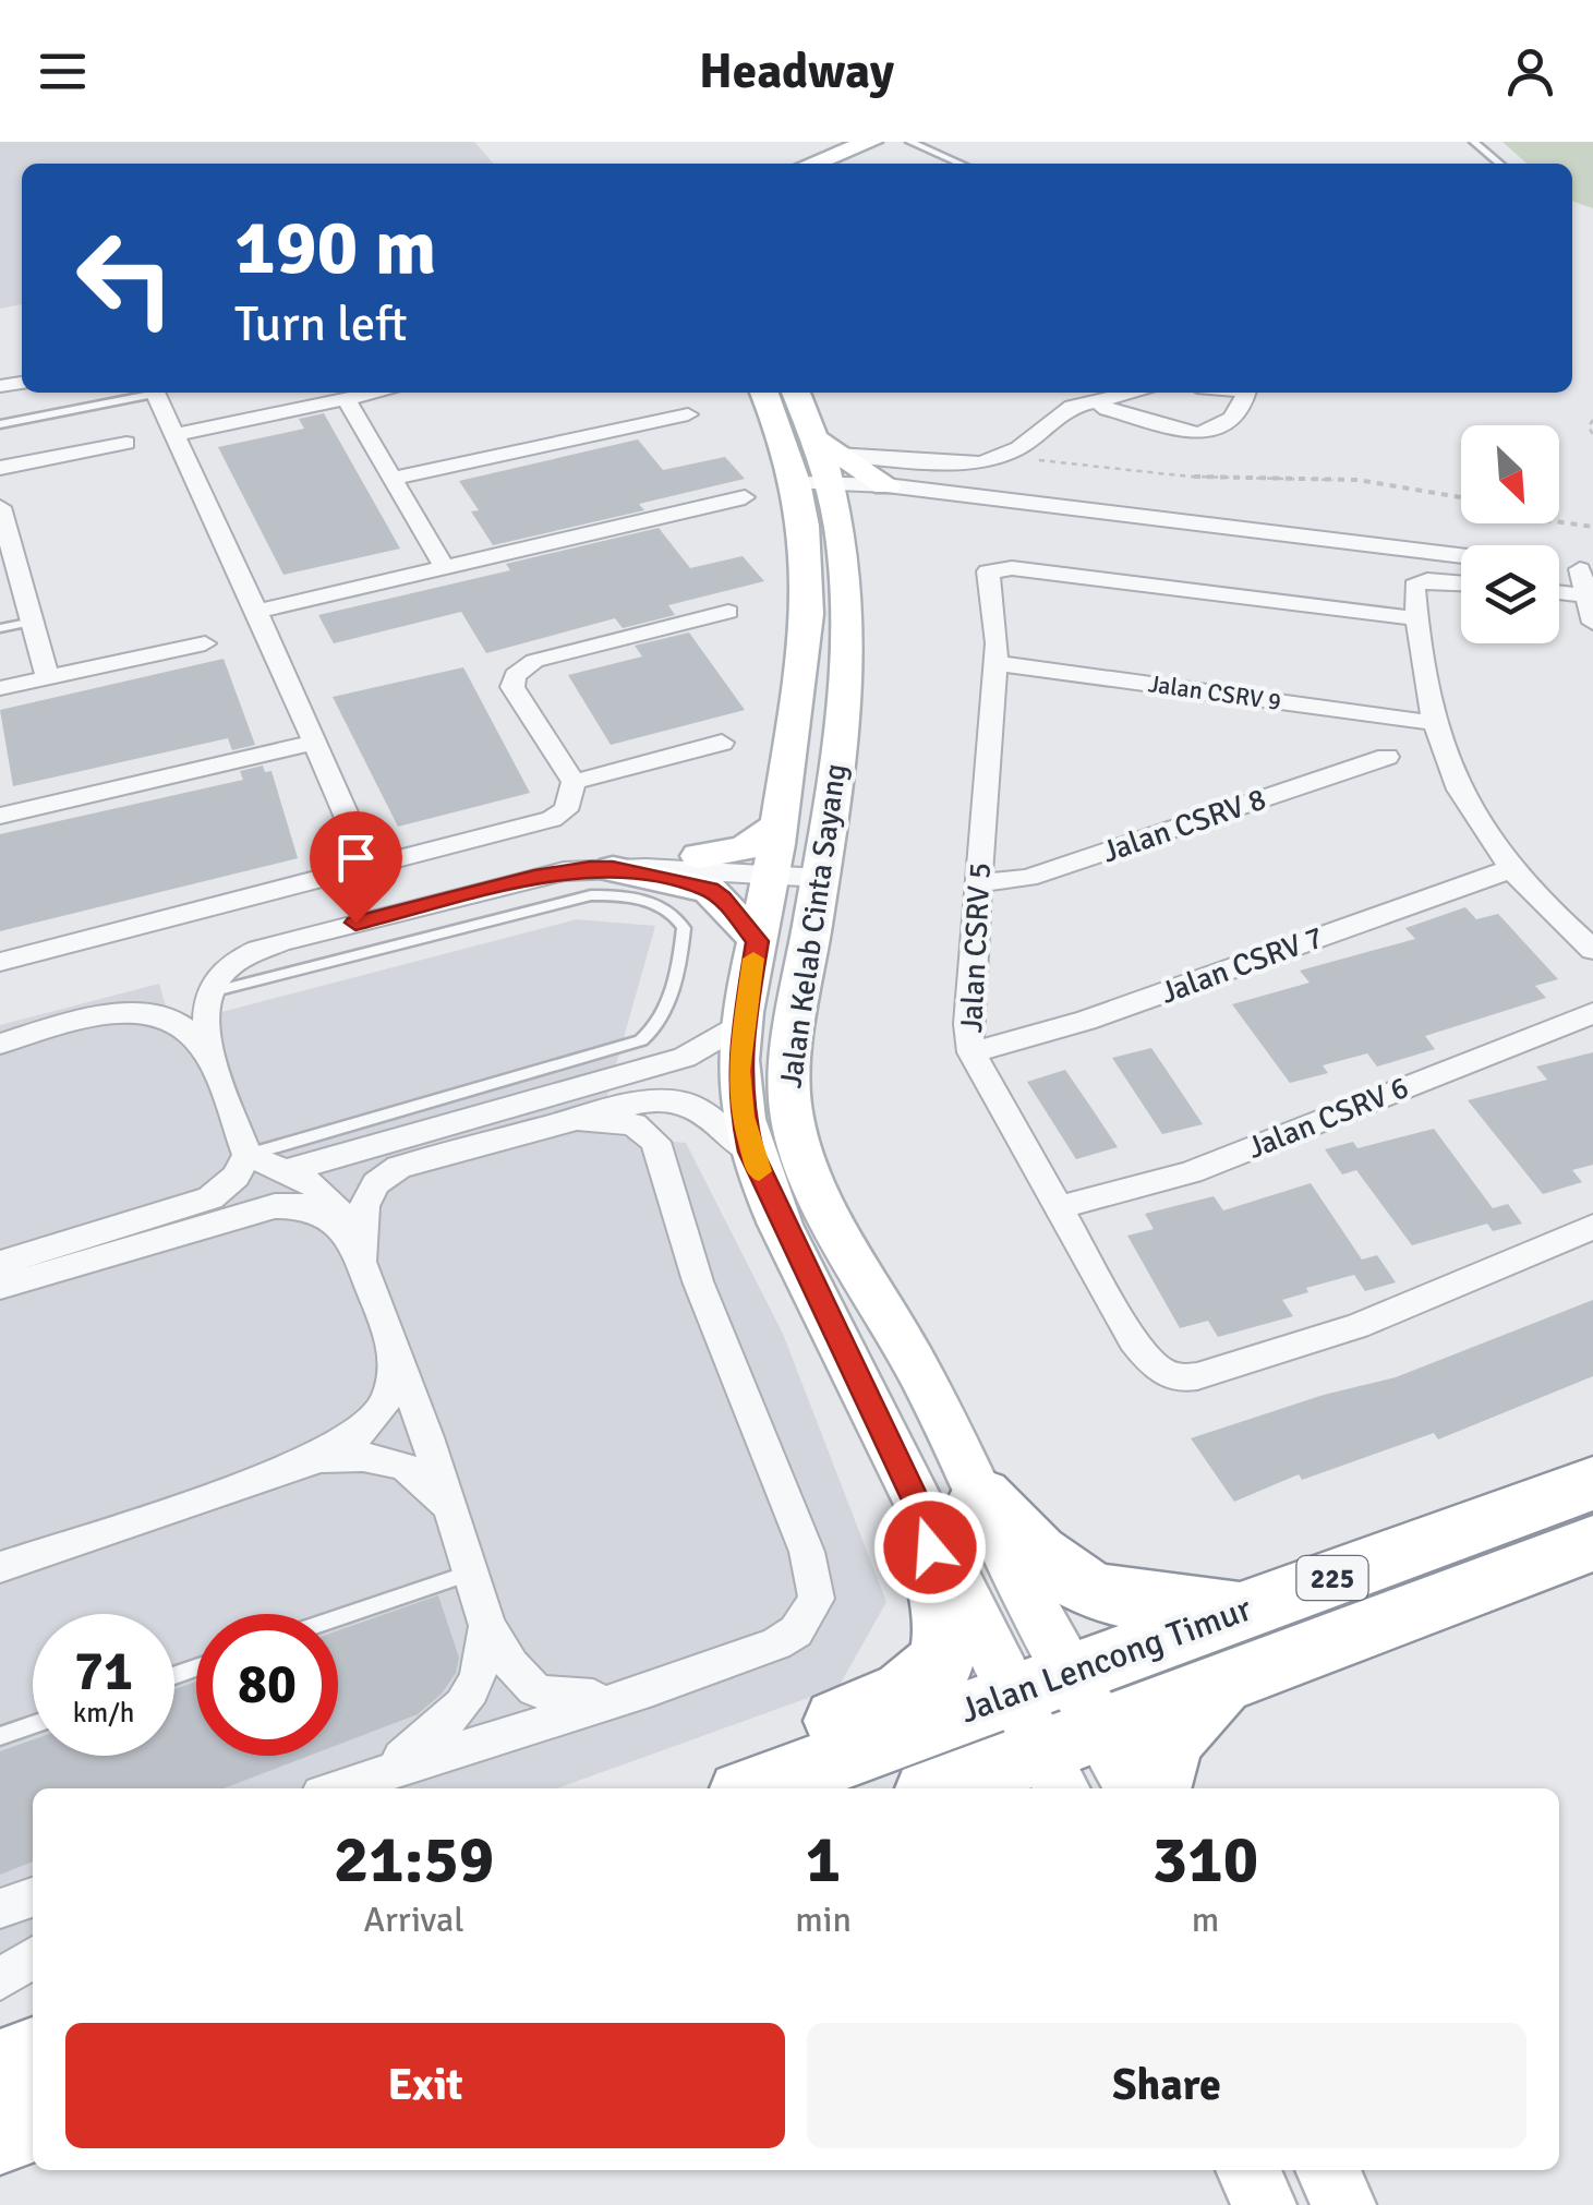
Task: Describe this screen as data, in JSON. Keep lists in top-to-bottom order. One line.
{"streets":{"highway":["225","Jalan Lencong Timur"],"main road":["Jalan Kelab Cinta Sayang"],"street":["Jalan CSRV 9","Jalan CSRV 8","Jalan CSRV 5","Jalan CSRV 7","Jalan CSRV 6"]},"crossings":[["Jalan CSRV 9","Jalan CSRV 5"],["Jalan CSRV 8","Jalan CSRV 5"],["Jalan Kelab Cinta Sayang","Jalan Lencong Timur"],["Jalan CSRV 5","Jalan CSRV 7"],["Jalan CSRV 5","Jalan CSRV 6"]],"north":"bottom right","page":{"header":"Headway","turn":["190 m","Turn left"],"speed":"71 km/h","limit":"80","eta":["21:59","Arrival","1","min","310","m"],"buttons":["Exit","Share"]}}
